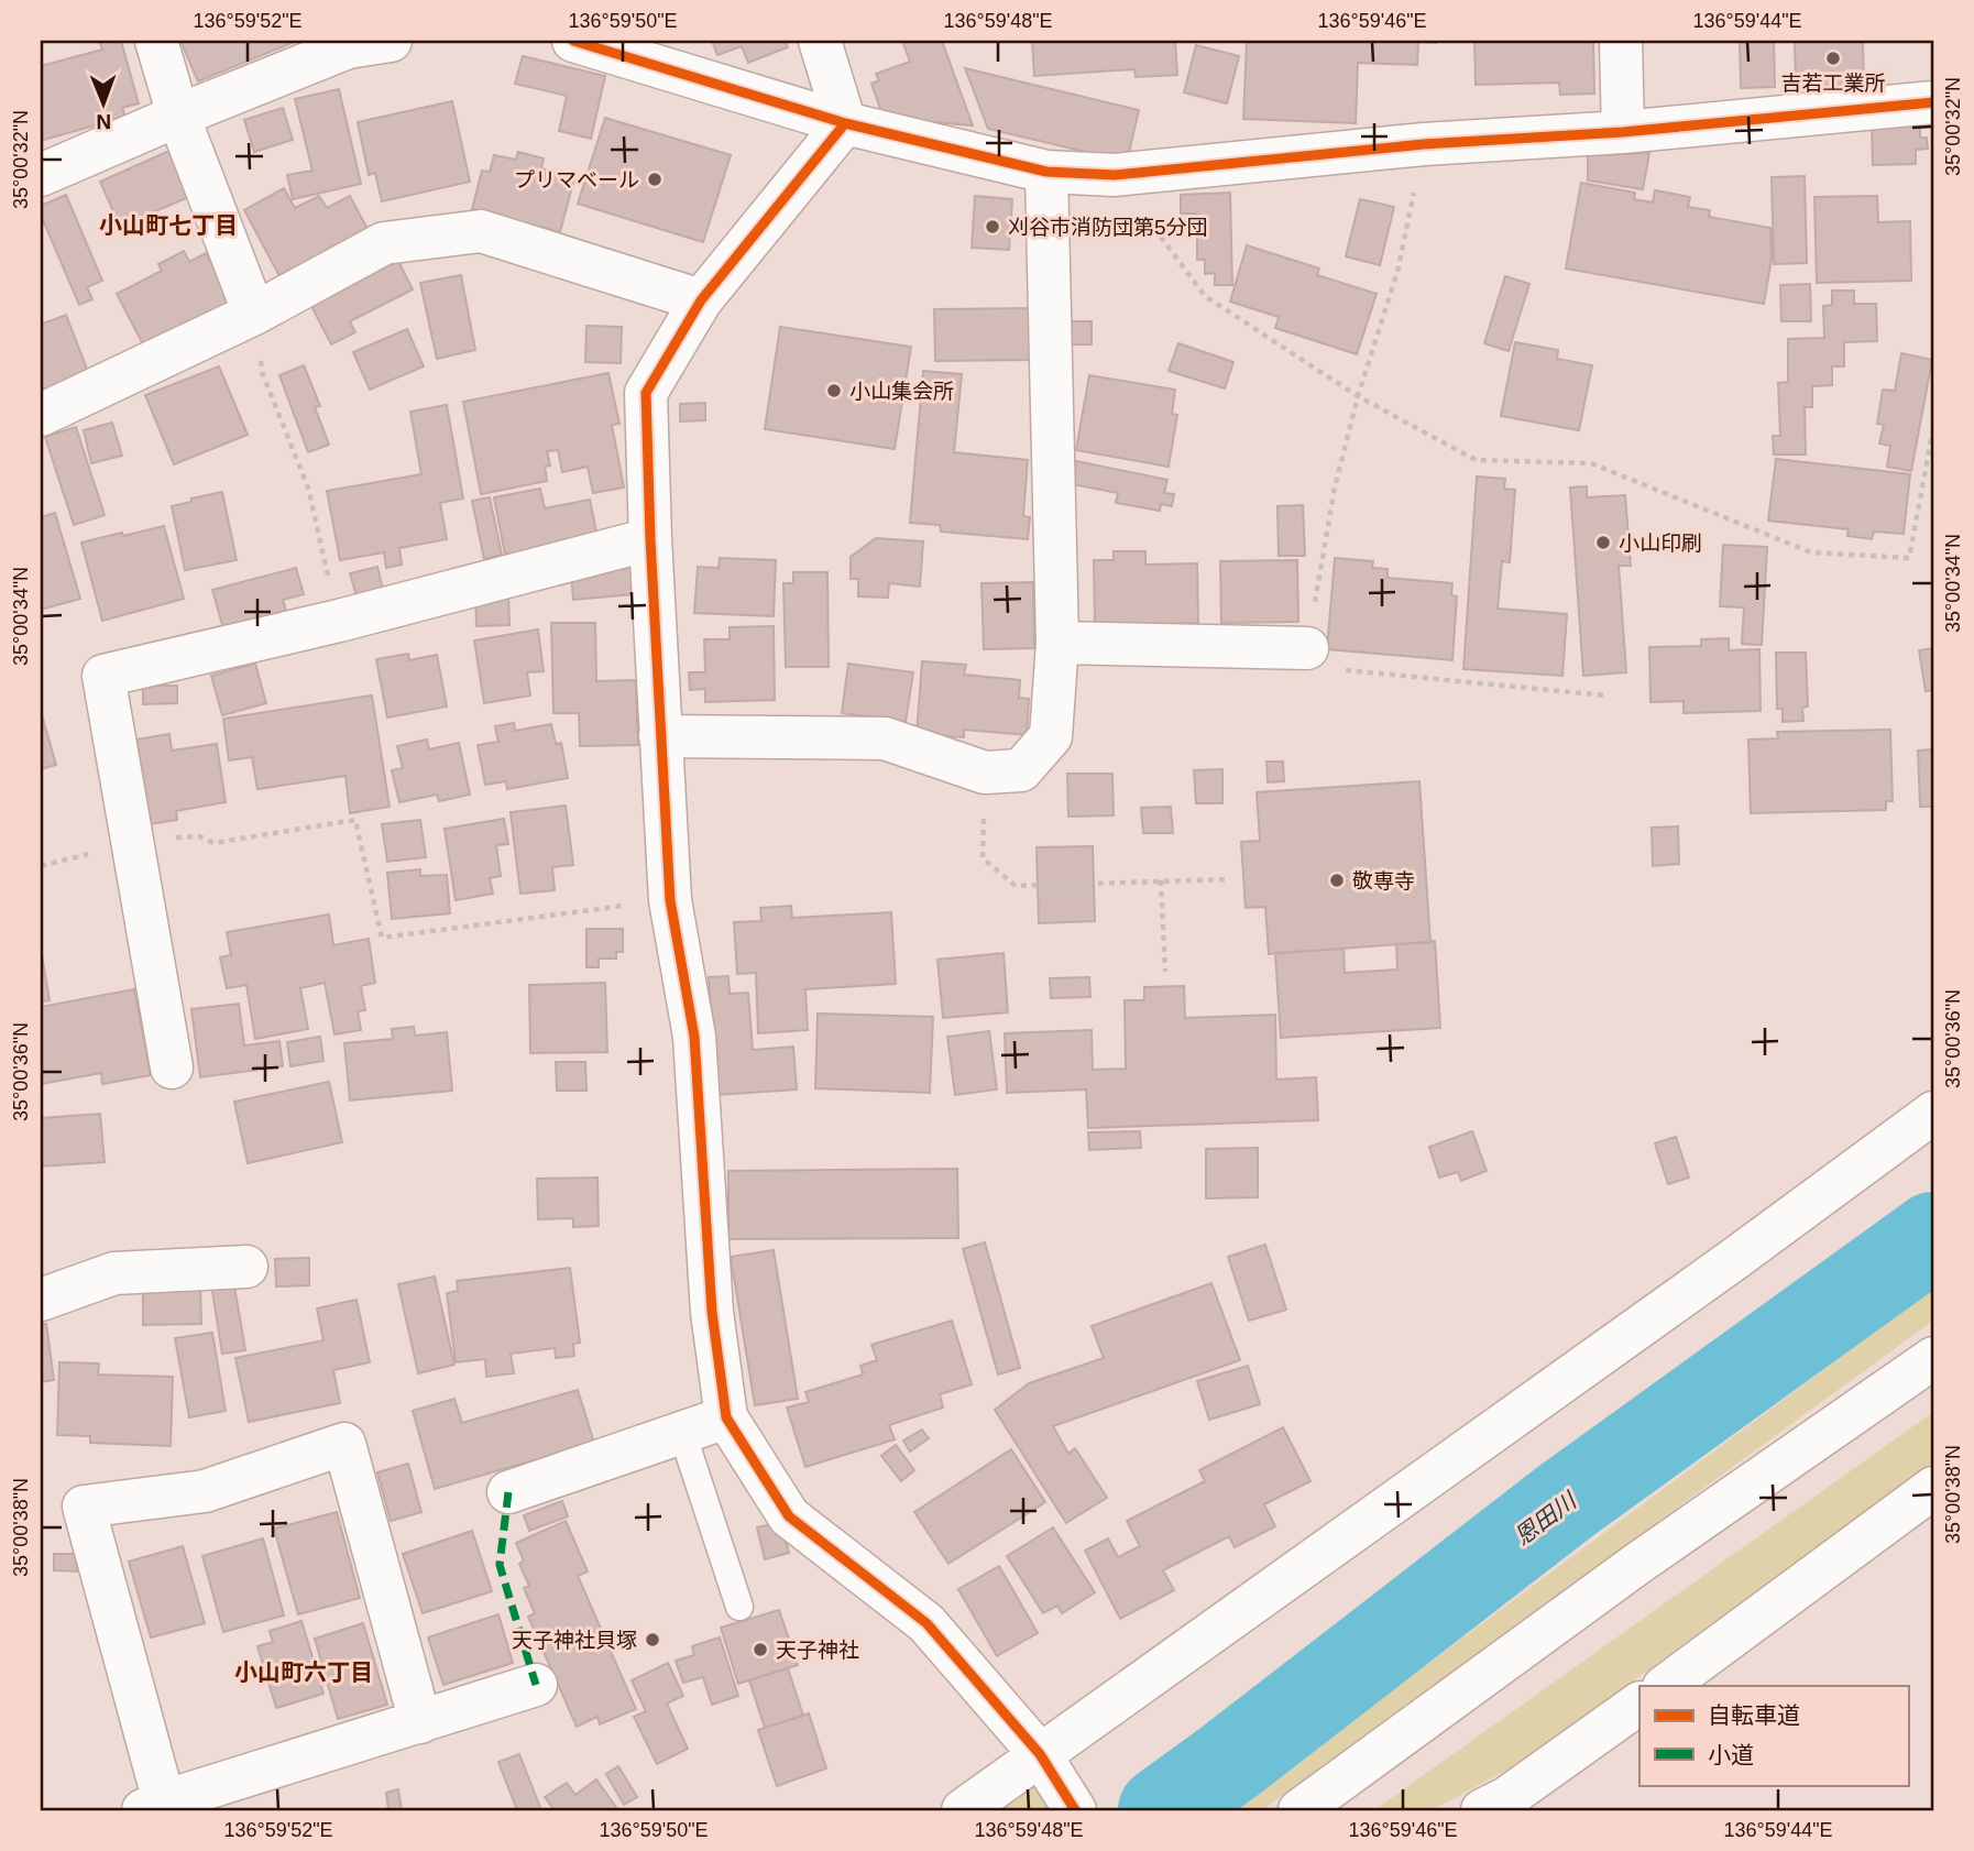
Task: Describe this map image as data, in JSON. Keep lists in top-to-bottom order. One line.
{"districts":["小山町七丁目","小山町六丁目"],"water":["恩田川"],"places":["吉若工業所","プリマベール","刈谷市消防団第5分団","小山集会所","小山印刷","敬専寺","天子神社貝塚","天子神社"],"legend":["自転車道","小道"],"north":"bottom","coordinates":["136°59'52\"E","136°59'50\"E","136°59'48\"E","136°59'46\"E","136°59'44\"E","35°00'32\"N","35°00'34\"N","35°00'36\"N","35°00'38\"N"]}
